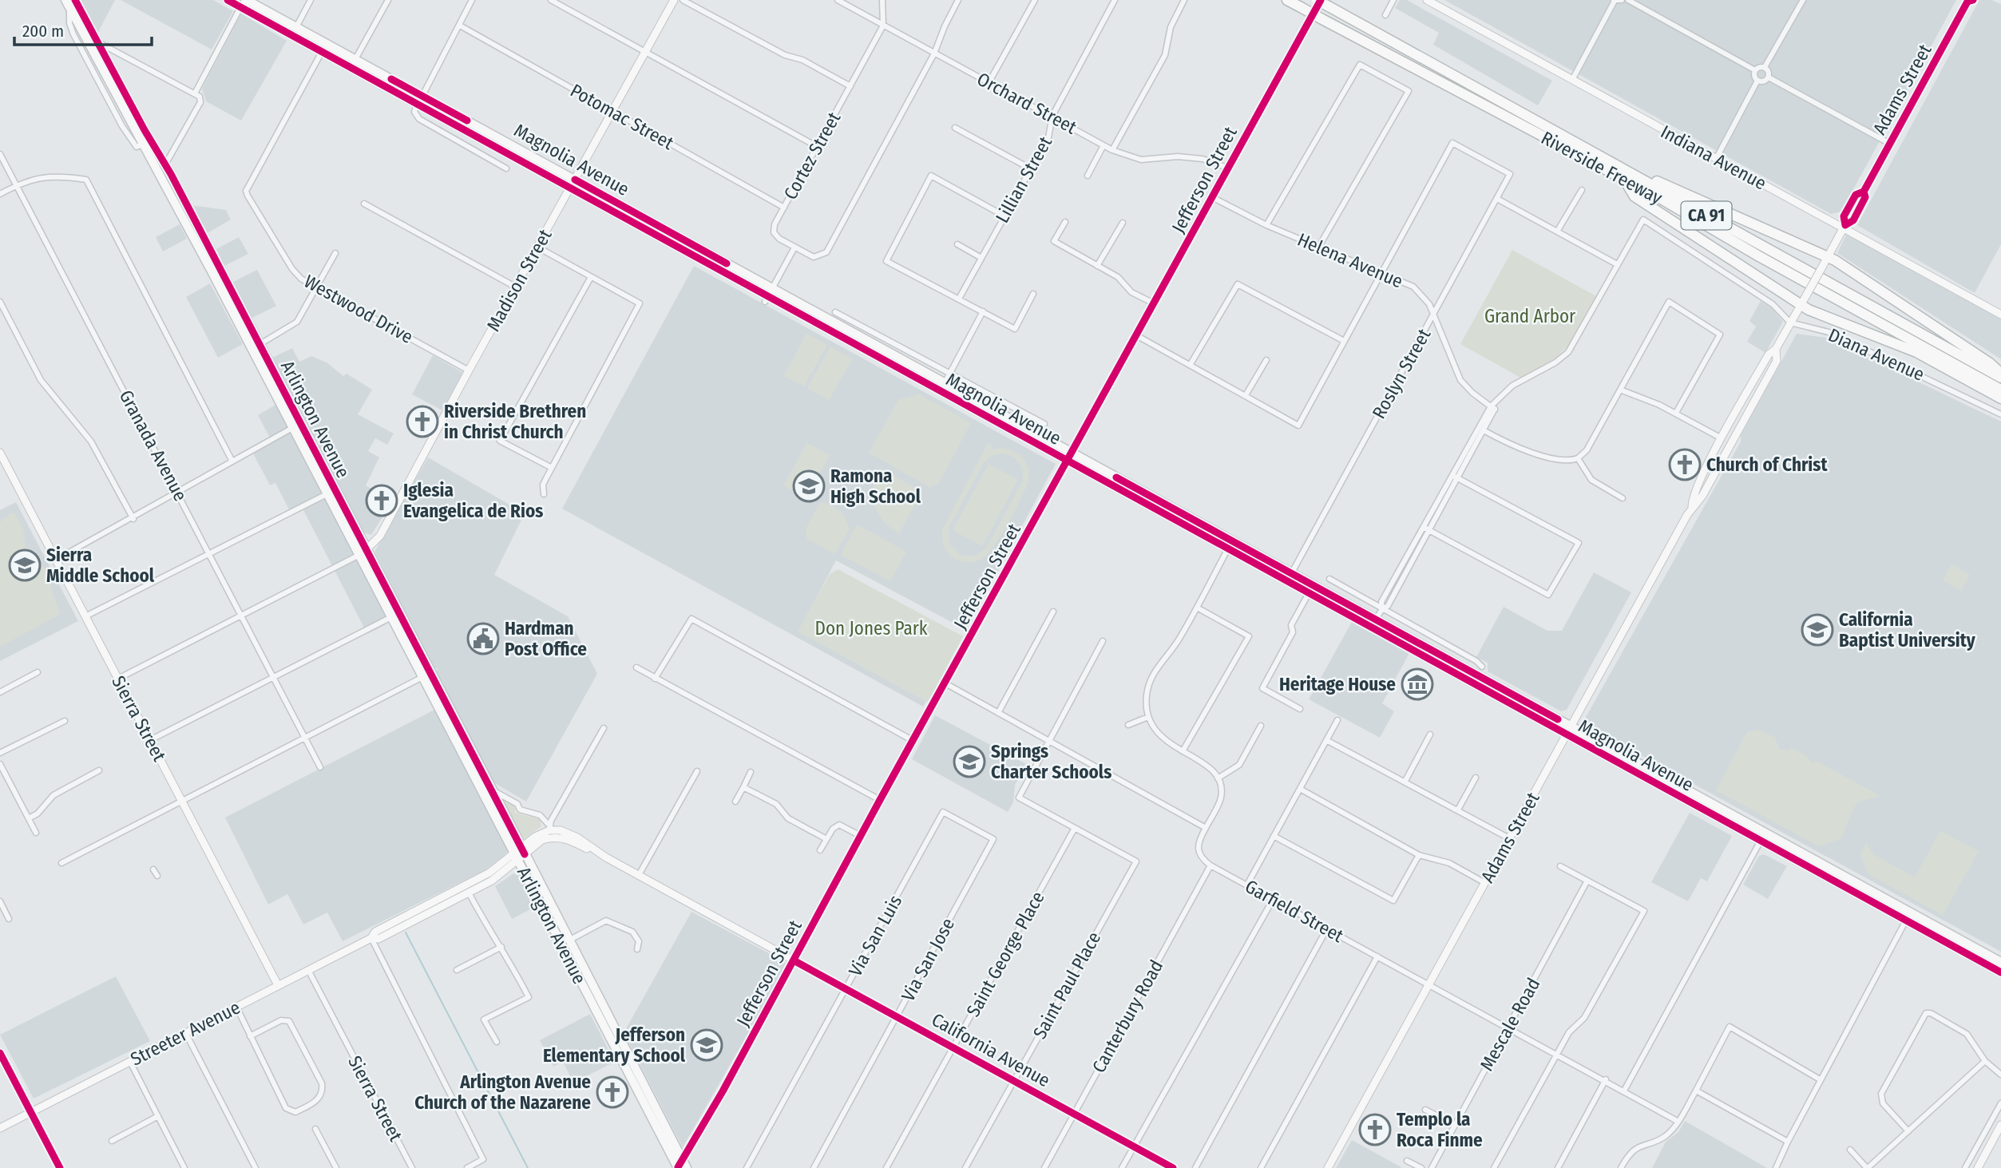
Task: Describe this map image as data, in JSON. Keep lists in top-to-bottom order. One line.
{"streets":{"highway":["Riverside Freeway","CA 91"],"main road":["Adams Street","Indiana Avenue","Magnolia Avenue","Jefferson Street","Madison Street","Arlington Avenue","Sierra Street","Streeter Avenue","California Avenue"],"street":["Orchard Street","Potomac Street","Cortez Street","Lillian Street","Helena Avenue","Westwood Drive","Diana Avenue","Roslyn Street","Granada Avenue","Garfield Street","Via San Luis","Saint George Place","Via San Jose","Saint Paul Place","Canterbury Road","Mescale Road"]},"crossings":[["Adams Street","Indiana Avenue"],["Adams Street","Magnolia Avenue"],["Adams Street","Diana Avenue"],["Adams Street","Garfield Street"],["Orchard Street","Cortez Street"],["Orchard Street","Lillian Street"],["Orchard Street","Jefferson Street"],["Potomac Street","Cortez Street"],["Potomac Street","Madison Street"],["Magnolia Avenue","Jefferson Street"],["Magnolia Avenue","Madison Street"],["Magnolia Avenue","Westwood Drive"],["Magnolia Avenue","Roslyn Street"],["Riverside Freeway","Jefferson Street"],["Jefferson Street","Helena Avenue"],["Jefferson Street","Arlington Avenue"],["Jefferson Street","California Avenue"],["Helena Avenue","Roslyn Street"],["Madison Street","Westwood Drive"],["Madison Street","Arlington Avenue"],["Arlington Avenue","Streeter Avenue"],["Sierra Street","Streeter Avenue"],["Garfield Street","Canterbury Road"],["Garfield Street","Mescale Road"],["Via San Luis","Via San Jose"],["Via San Luis","California Avenue"],["Saint George Place","Saint Paul Place"],["Saint George Place","California Avenue"],["Via San Jose","California Avenue"],["Saint Paul Place","California Avenue"],["Canterbury Road","California Avenue"]],"parks":["Grand Arbor","Don Jones Park"],"places":{"church":["Riverside Brethren in Christ Church","Church of Christ","Iglesia Evangelica de Rios","Arlington Avenue Church of the Nazarene","Templo la Roca Finme"],"school or university":["Ramona High School","Sierra Middle School","California Baptist University","Springs Charter Schools","Jefferson Elementary School"],"public building":["Hardman Post Office"],"museum":["Heritage House"]},"scale_bar":"200 m"}
